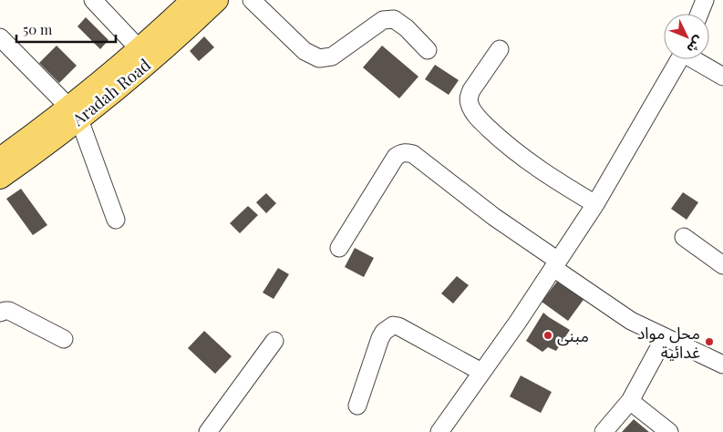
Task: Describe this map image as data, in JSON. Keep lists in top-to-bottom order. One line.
{"streets":{"main road":["Aradah Road"]},"places":["مبنى","محل مواد غدائية"],"scale_bar":"50 m","north":"bottom right"}
